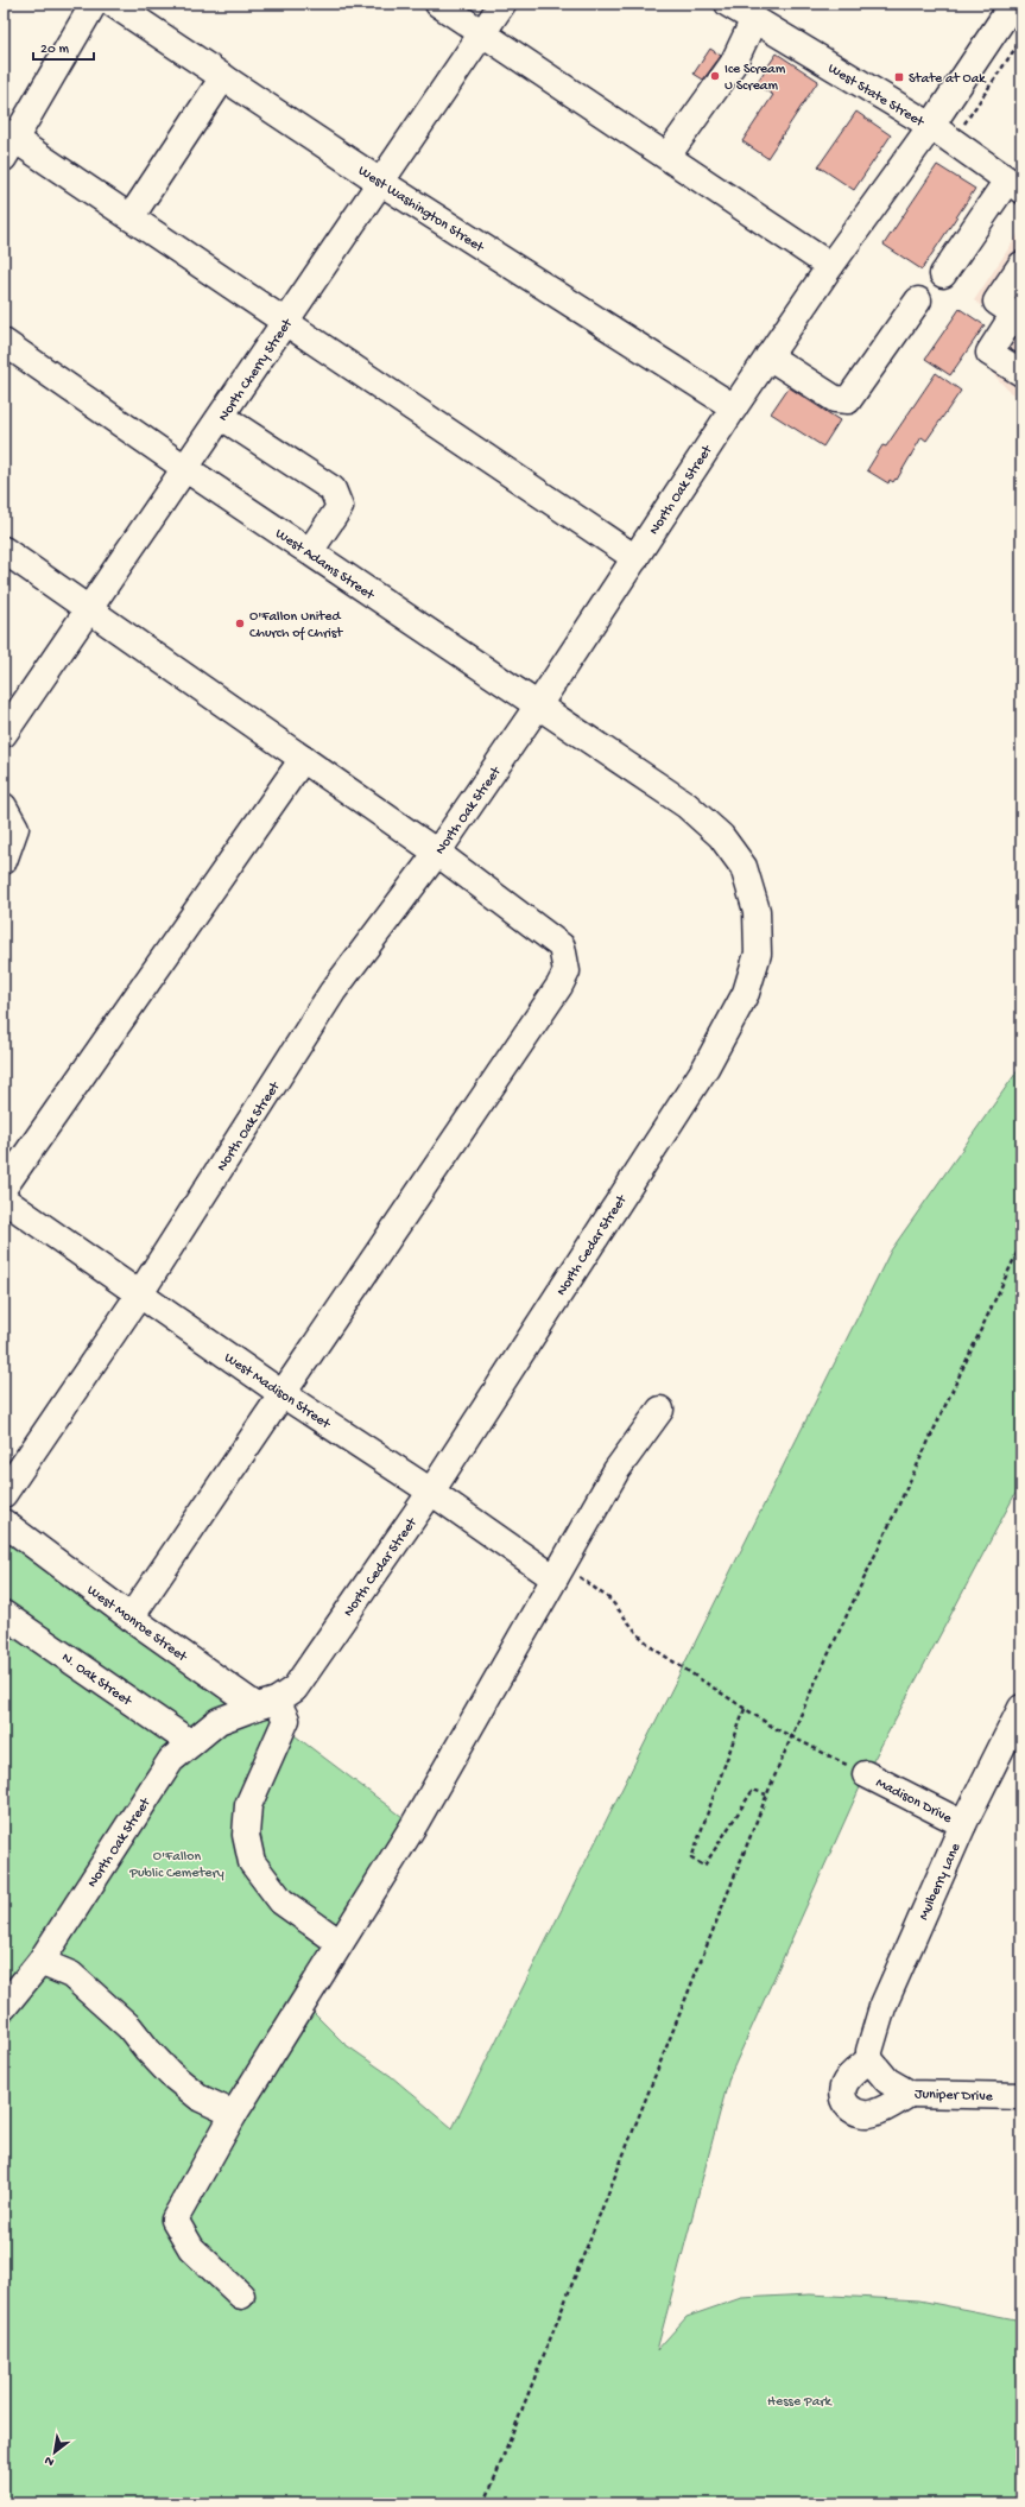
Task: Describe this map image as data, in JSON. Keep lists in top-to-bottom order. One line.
{"streets":{"street":["West State Street","West Washington Street","North Cherry Street","North Oak Street","West Adams Street","North Cedar Street","West Madison Street","West Monroe Street","N. Oak Street","Madison Drive","Mulberry Lane","Juniper Drive"]},"crossings":[["West State Street","North Oak Street"],["West Washington Street","North Cherry Street"],["West Washington Street","North Oak Street"],["North Cherry Street","West Adams Street"],["North Oak Street","West Adams Street"],["North Oak Street","North Cedar Street"],["North Oak Street","West Madison Street"],["North Oak Street","West Monroe Street"],["North Oak Street","N. Oak Street"],["West Adams Street","North Cedar Street"],["North Cedar Street","West Madison Street"],["North Cedar Street","West Monroe Street"],["Madison Drive","Mulberry Lane"],["Mulberry Lane","Juniper Drive"]],"parks":["O'Fallon Public Cemetery","Hesse Park"],"places":{"other":["Ice Scream U Scream","O'Fallon United Church of Christ"],"transit":["State at Oak"]},"scale_bar":"20 m","north":"bottom left"}
